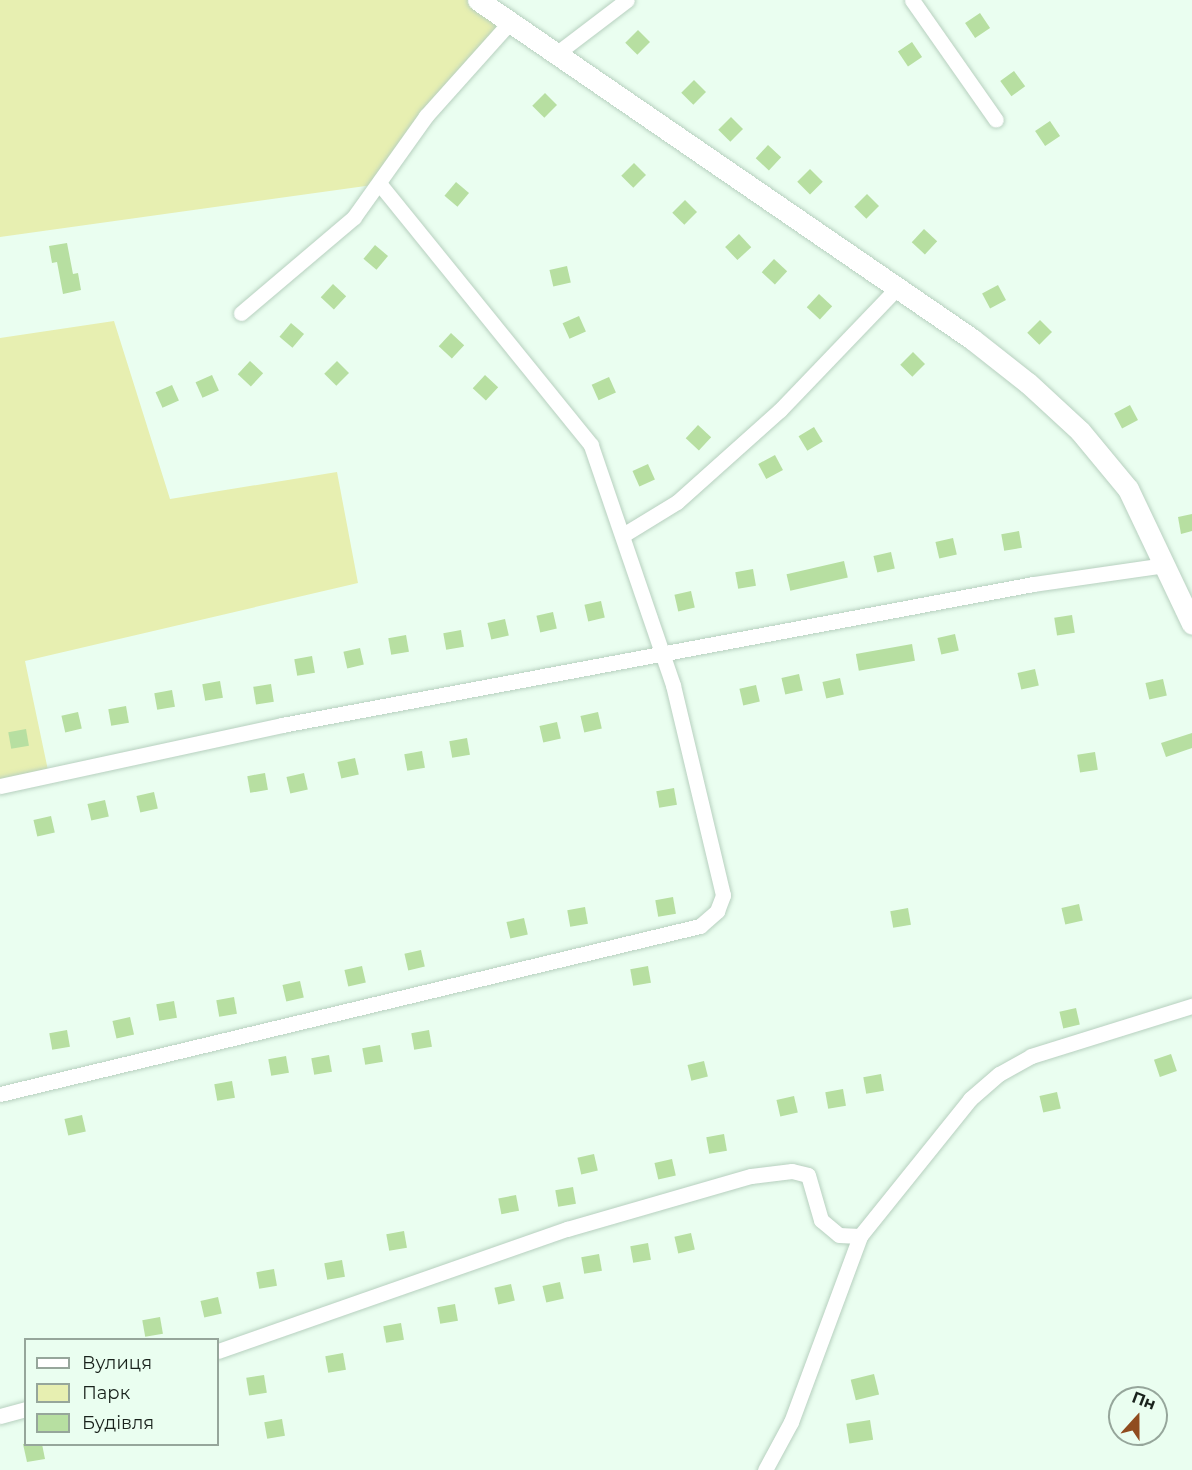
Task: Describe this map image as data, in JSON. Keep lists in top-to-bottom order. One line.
{"legend":["Вулиця","Парк","Будівля"],"north":"top"}
